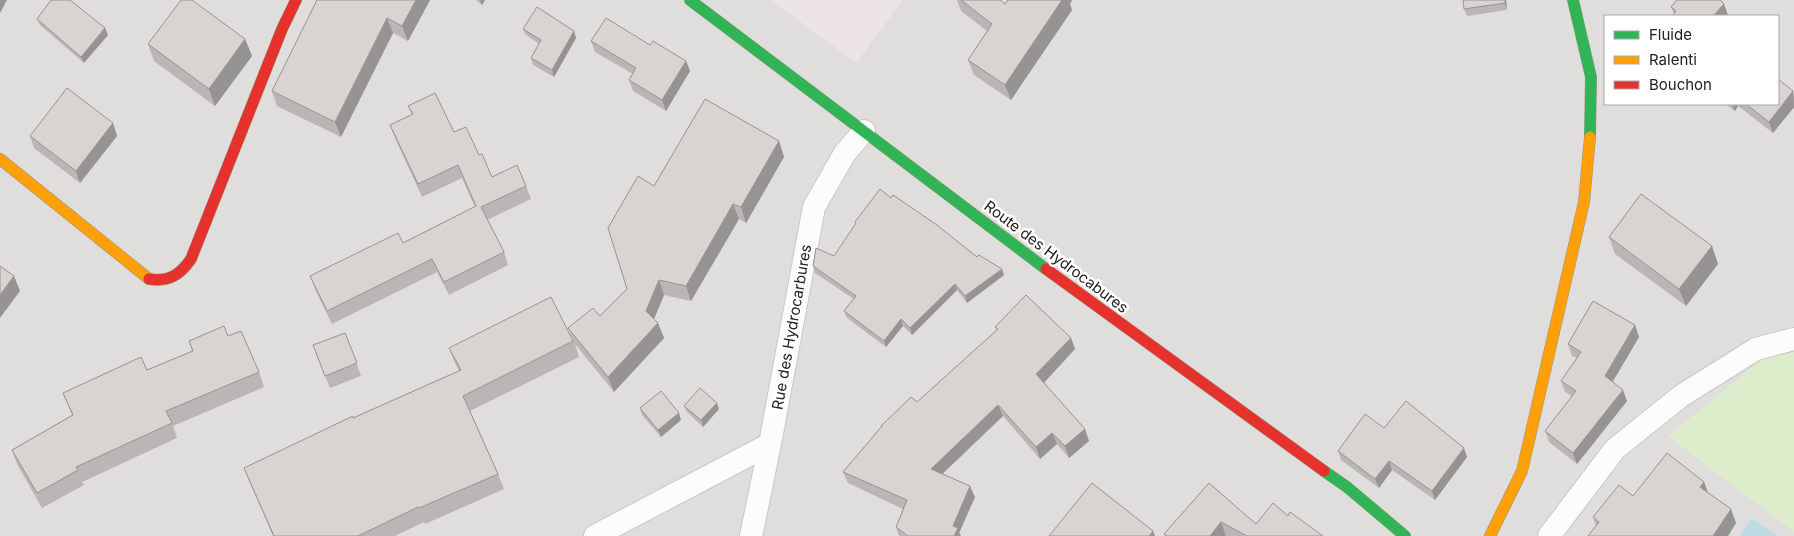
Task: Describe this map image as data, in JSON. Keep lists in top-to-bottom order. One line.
{"streets":{"street":["Route des Hydrocabures","Rue des Hydrocarbures"]},"crossings":[["Route des Hydrocabures","Rue des Hydrocarbures"]],"legend":["Fluide","Ralenti","Bouchon"]}
